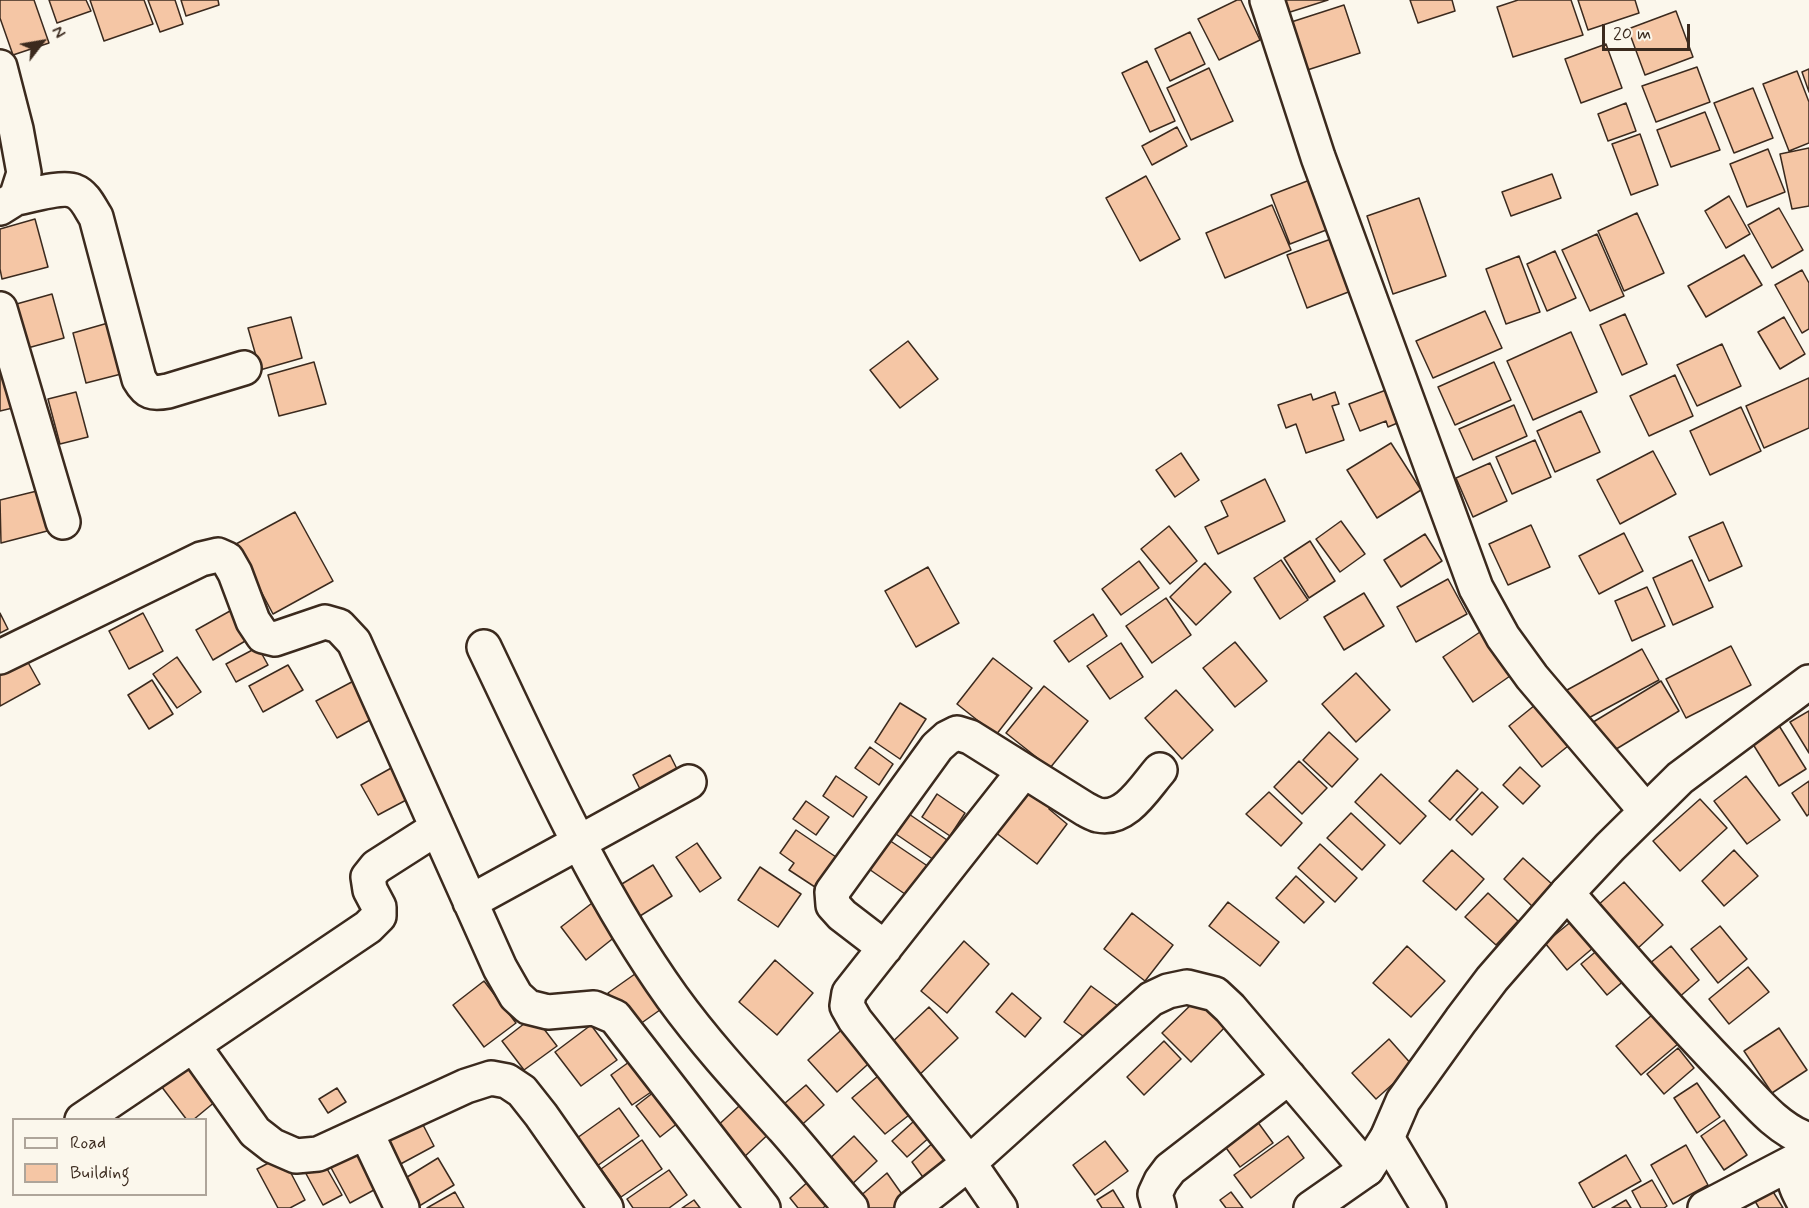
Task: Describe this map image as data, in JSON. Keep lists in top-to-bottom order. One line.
{"legend":["Road","Building"],"scale_bar":"20 m","north":"top right"}
